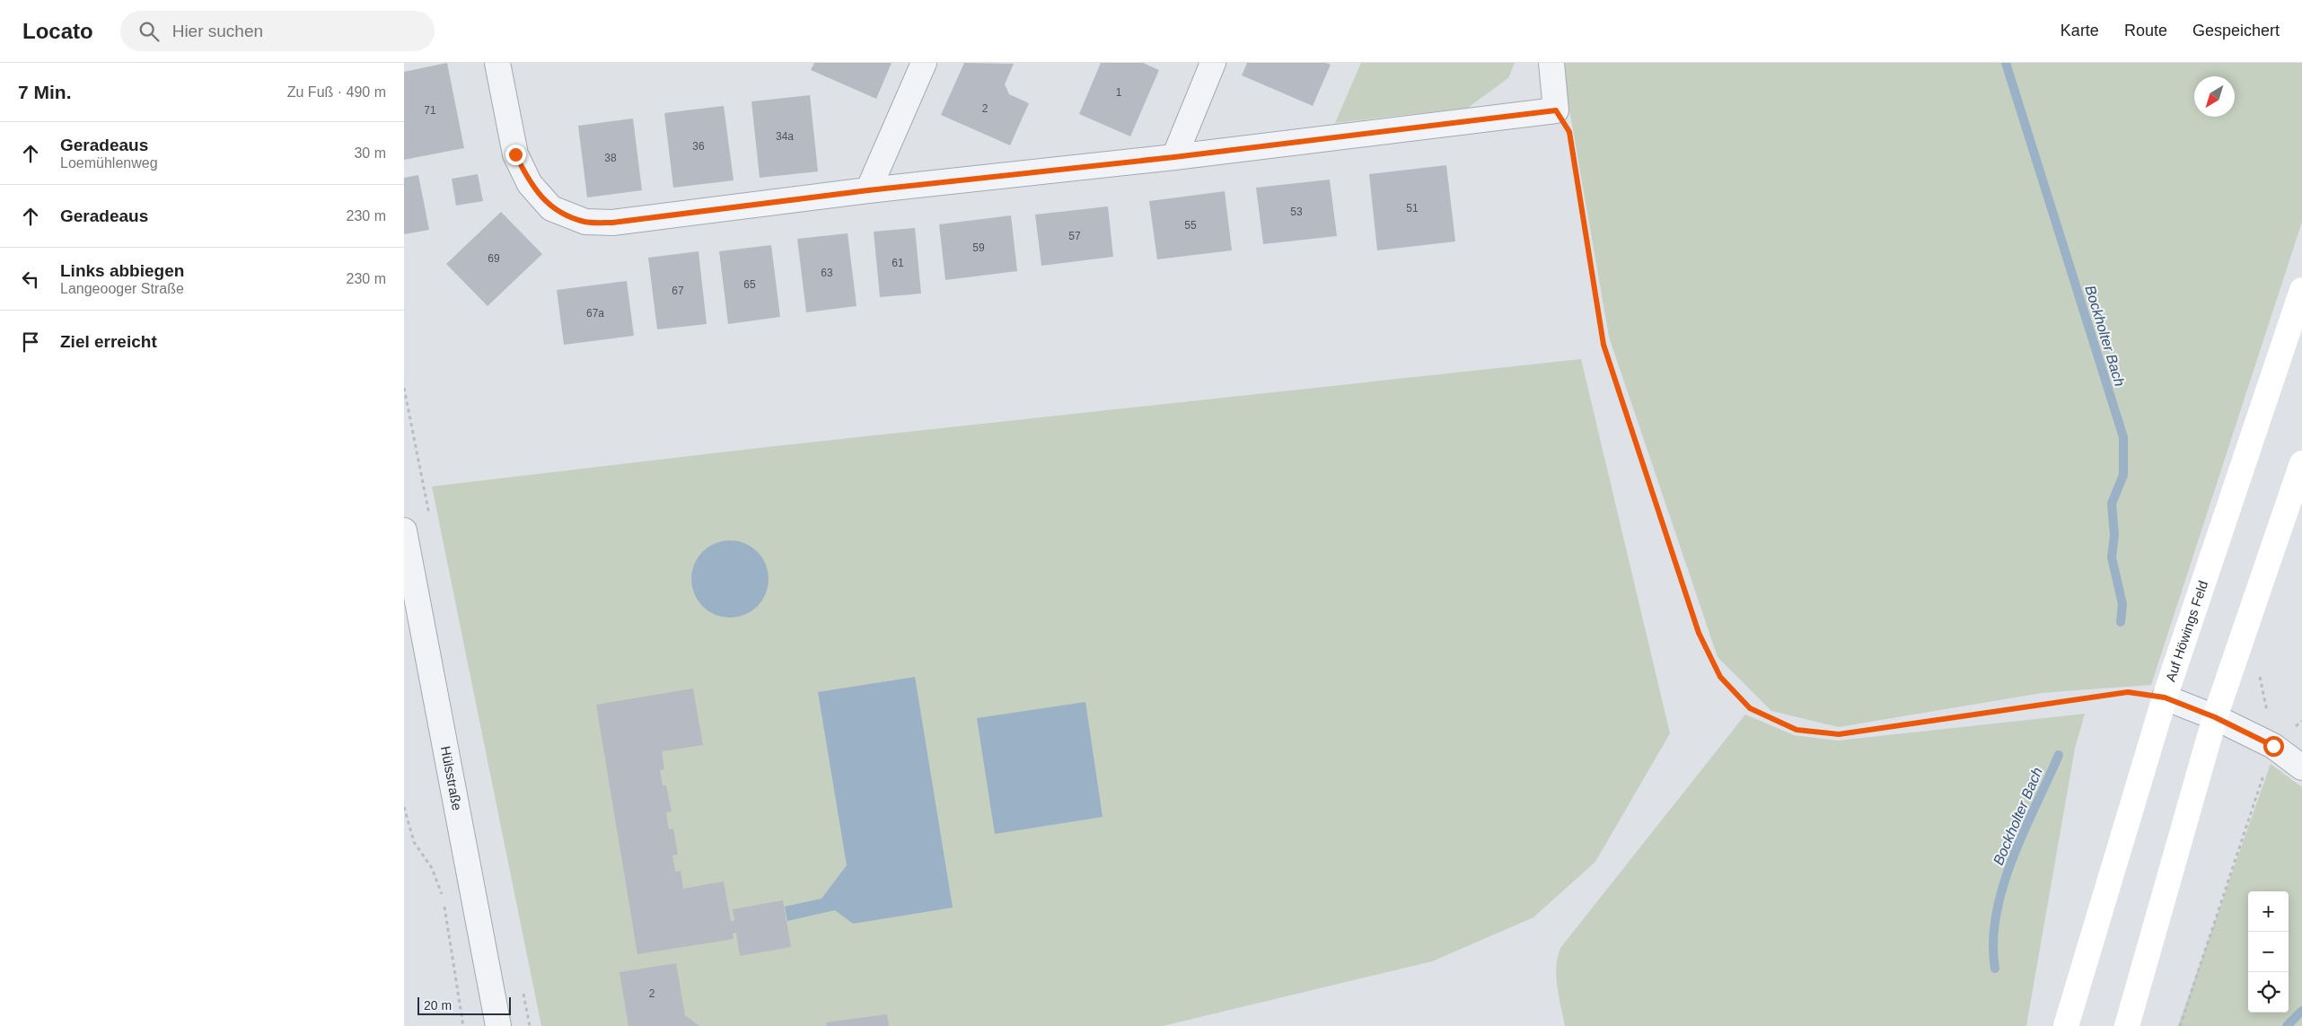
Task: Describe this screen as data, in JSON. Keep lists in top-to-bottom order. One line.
{"streets":{"main road":["Auf Höwings Feld"],"street":["Hülsstraße"]},"water":["Bockholter Bach"],"house_numbers":["1","2","71","34a","36","38","51","53","55","57","59","69","61","63","65","67","67a","2"],"scale_bar":"20 m","north":"bottom left","page":{"header":"Locato","search":"Hier suchen","nav":["Karte","Route","Gespeichert"],"heading":["7 Min.","Zu Fuß · 490 m"],"list":[["Geradeaus","Loemühlenweg","30 m"],["Geradeaus","230 m"],["Links abbiegen","Langeooger Straße","230 m"],"Ziel erreicht"],"map_buttons":["+","−"],"scale":"20 m"}}
